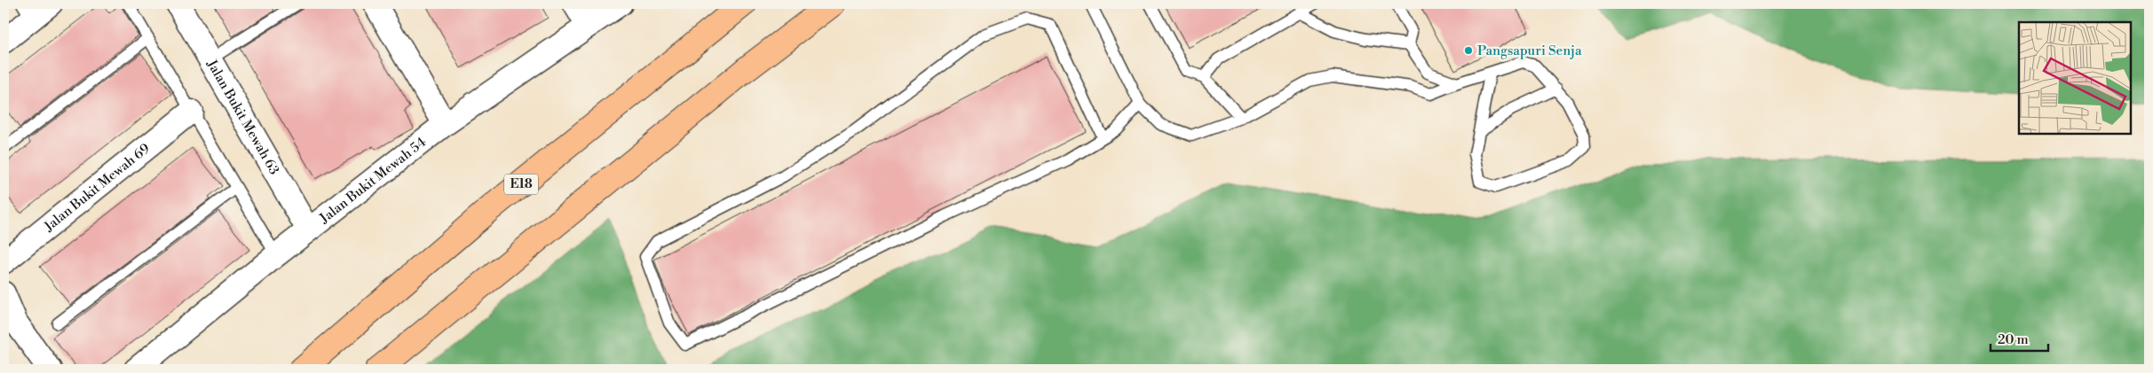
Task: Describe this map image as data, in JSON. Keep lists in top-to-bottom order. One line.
{"streets":{"highway":["E18"],"street":["Jalan Bukit Mewah 63","Jalan Bukit Mewah 54","Jalan Bukit Mewah 69"]},"crossings":[["Jalan Bukit Mewah 63","Jalan Bukit Mewah 54"]],"places":["Pangsapuri Senja"],"scale_bar":"20 m"}
